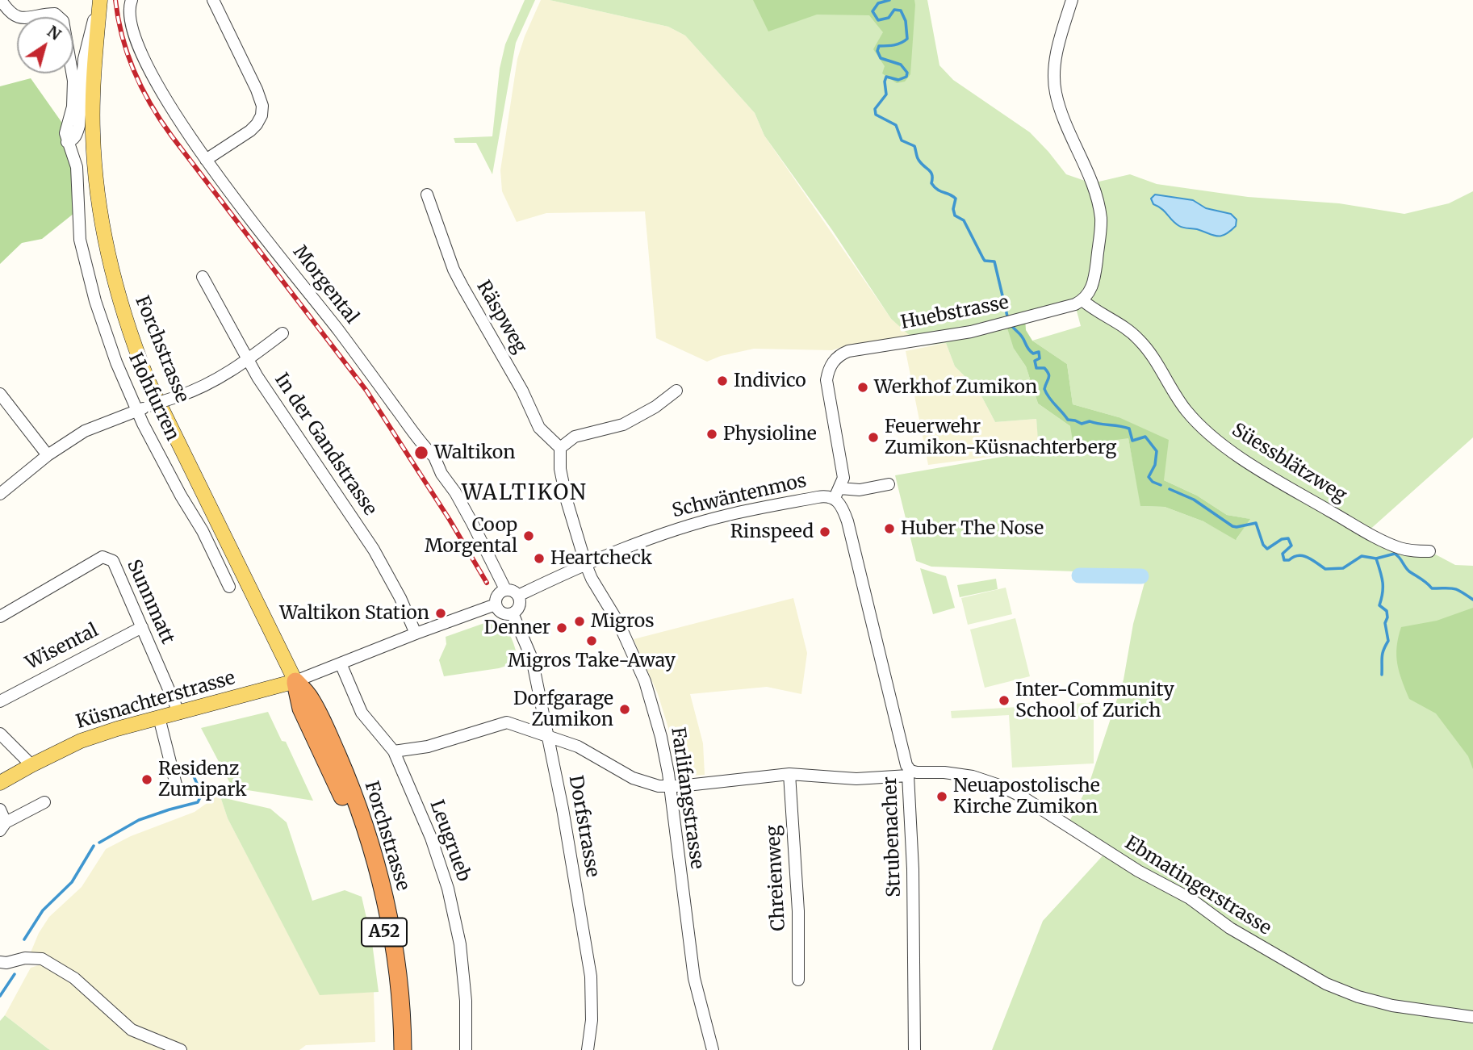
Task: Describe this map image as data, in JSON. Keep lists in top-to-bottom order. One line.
{"streets":{"highway":["Forchstrasse","A52"],"main road":["Küsnachterstrasse"],"street":["Morgental","Huebstrasse","Räspweg","Hohfurren","In der Gandstrasse","Süessblätzweg","Schwäntenmos","Sunnmatt","Wisental","Farlifangstrasse","Dorfstrasse","Strubenacher","Leugrueb","Chreienweg","Ebmatingerstrasse"]},"crossings":[["Morgental","Schwäntenmos"],["Morgental","Dorfstrasse"],["Huebstrasse","Süessblätzweg"],["Huebstrasse","Schwäntenmos"],["Huebstrasse","Strubenacher"],["Forchstrasse","Hohfurren"],["Forchstrasse","Küsnachterstrasse"],["Schwäntenmos","Farlifangstrasse"],["Schwäntenmos","Dorfstrasse"],["Schwäntenmos","Strubenacher"],["Sunnmatt","Wisental"],["Sunnmatt","Küsnachterstrasse"],["Farlifangstrasse","Ebmatingerstrasse"],["Dorfstrasse","Ebmatingerstrasse"],["Strubenacher","Ebmatingerstrasse"],["Chreienweg","Ebmatingerstrasse"]],"districts":["WALTIKON"],"places":["Indivico","Werkhof Zumikon","Physioline","Feuerwehr Zumikon-Küsnachterberg","Waltikon","Huber The Nose","Rinspeed","Coop Morgental","Heartcheck","Waltikon Station","Migros","Denner","Migros Take-Away","Inter-Community School of Zurich","Dorfgarage Zumikon","Residenz Zumipark","Neuapostolische Kirche Zumikon"],"north":"top right"}
